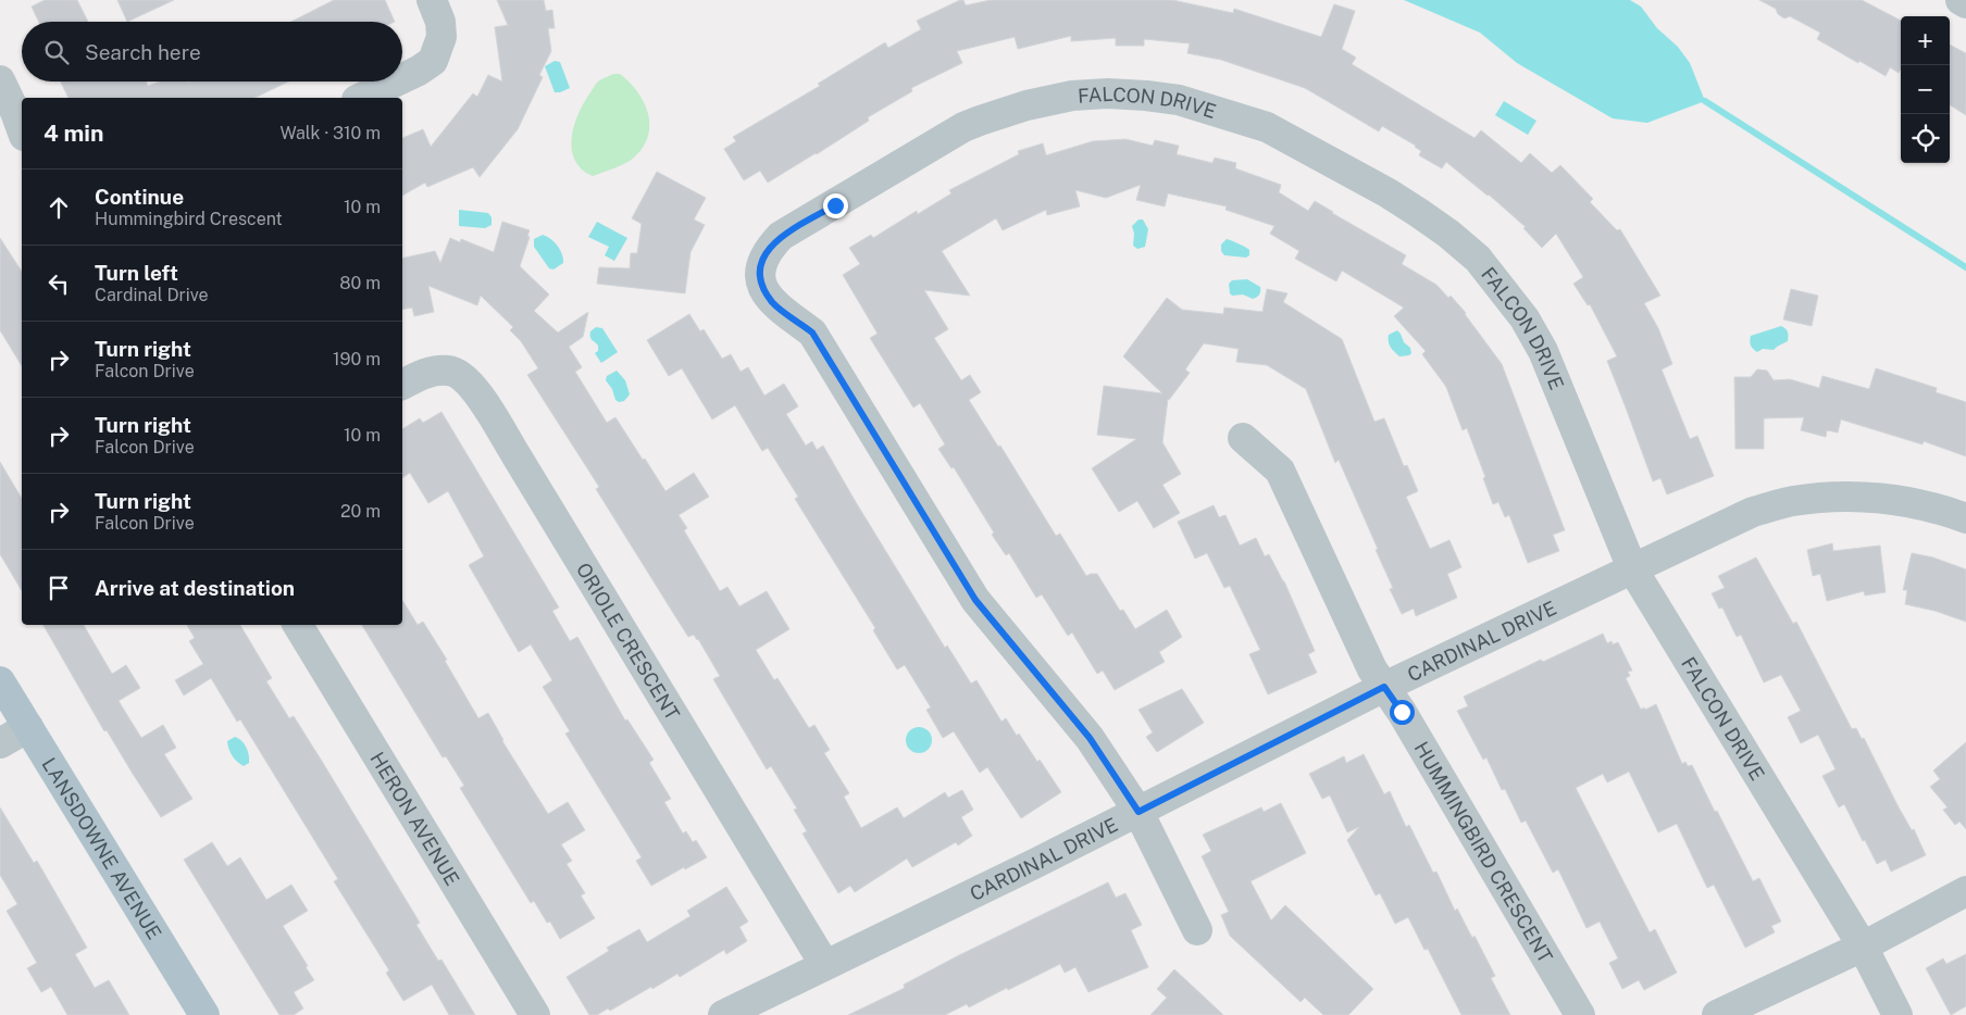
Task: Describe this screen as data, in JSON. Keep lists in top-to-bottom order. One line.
{"streets":{"main road":["LANSDOWNE AVENUE"],"street":["FALCON DRIVE","ORIOLE CRESCENT","CARDINAL DRIVE","HERON AVENUE","HUMMINGBIRD CRESCENT"]},"crossings":[["FALCON DRIVE","CARDINAL DRIVE"],["ORIOLE CRESCENT","CARDINAL DRIVE"],["CARDINAL DRIVE","HUMMINGBIRD CRESCENT"]],"page":{"map_buttons":["+","−"],"search":"Search here","heading":["4 min","Walk · 310 m"],"list":[["Continue","Hummingbird Crescent","10 m"],["Turn left","Cardinal Drive","80 m"],["Turn right","Falcon Drive","190 m"],["Turn right","Falcon Drive","10 m"],["Turn right","Falcon Drive","20 m"],"Arrive at destination"]}}
